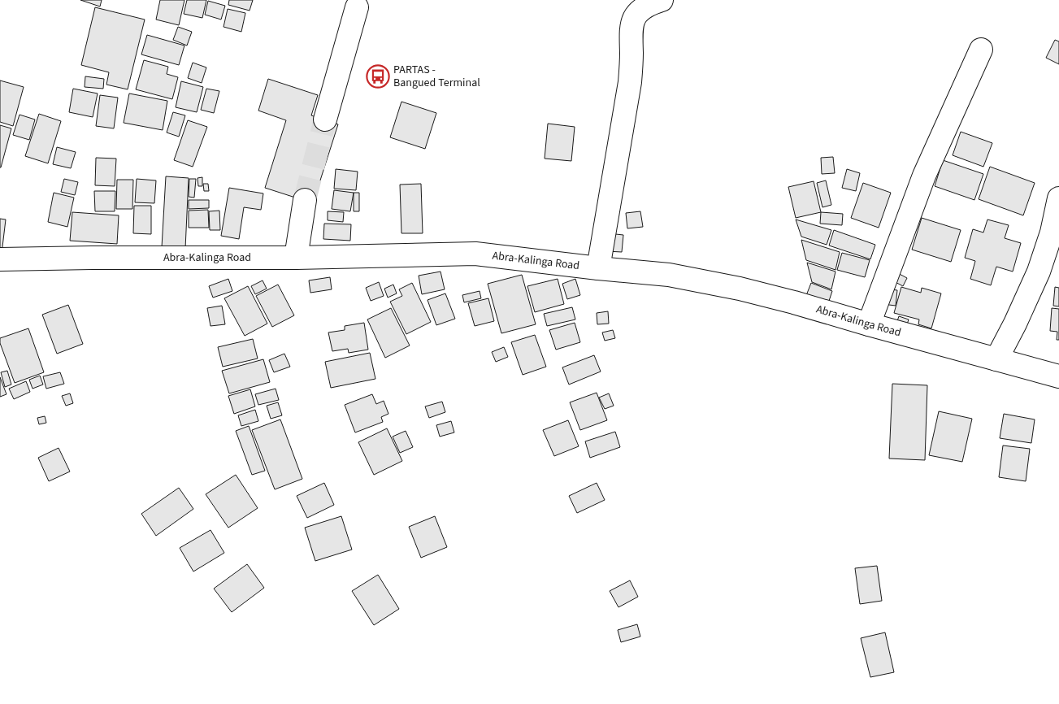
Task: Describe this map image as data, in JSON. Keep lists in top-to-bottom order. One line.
{"streets":{"main road":["Abra-Kalinga Road"]},"places":{"bus stop":["PARTAS - Bangued Terminal"]}}
